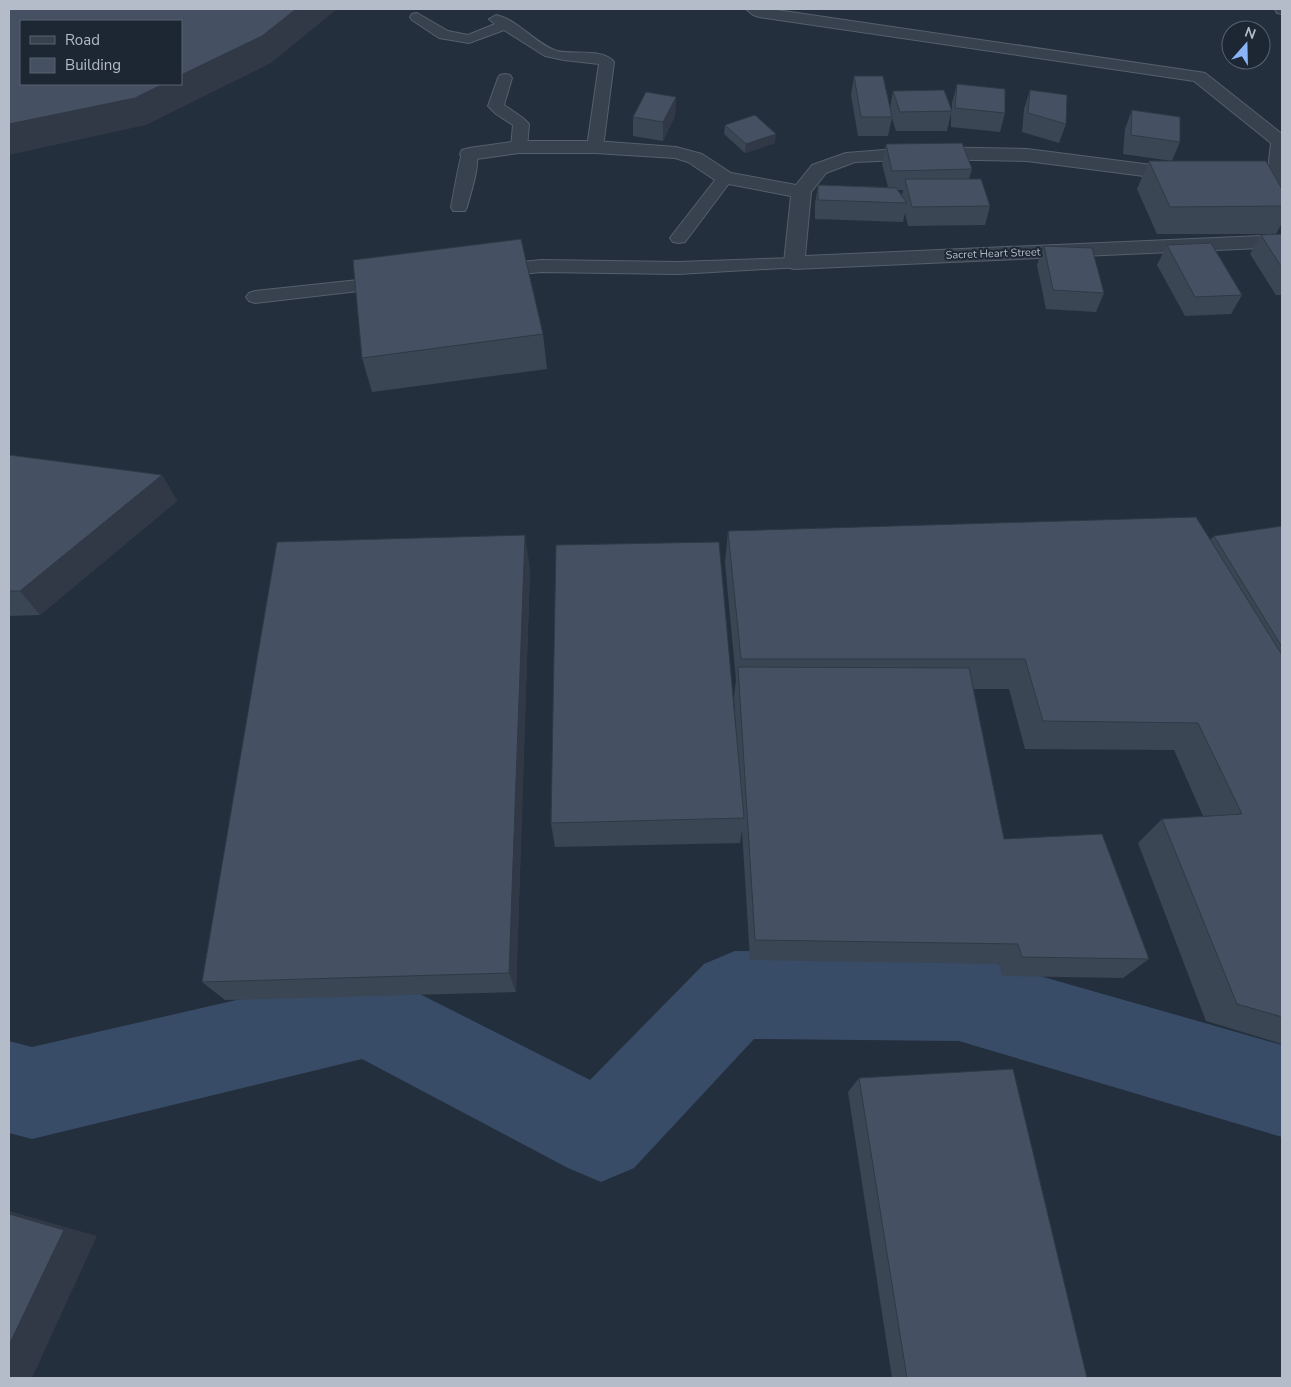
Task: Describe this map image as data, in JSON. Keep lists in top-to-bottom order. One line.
{"streets":{"street":["Sacret Heart Street"]},"legend":["Road","Building"],"north":"top"}
